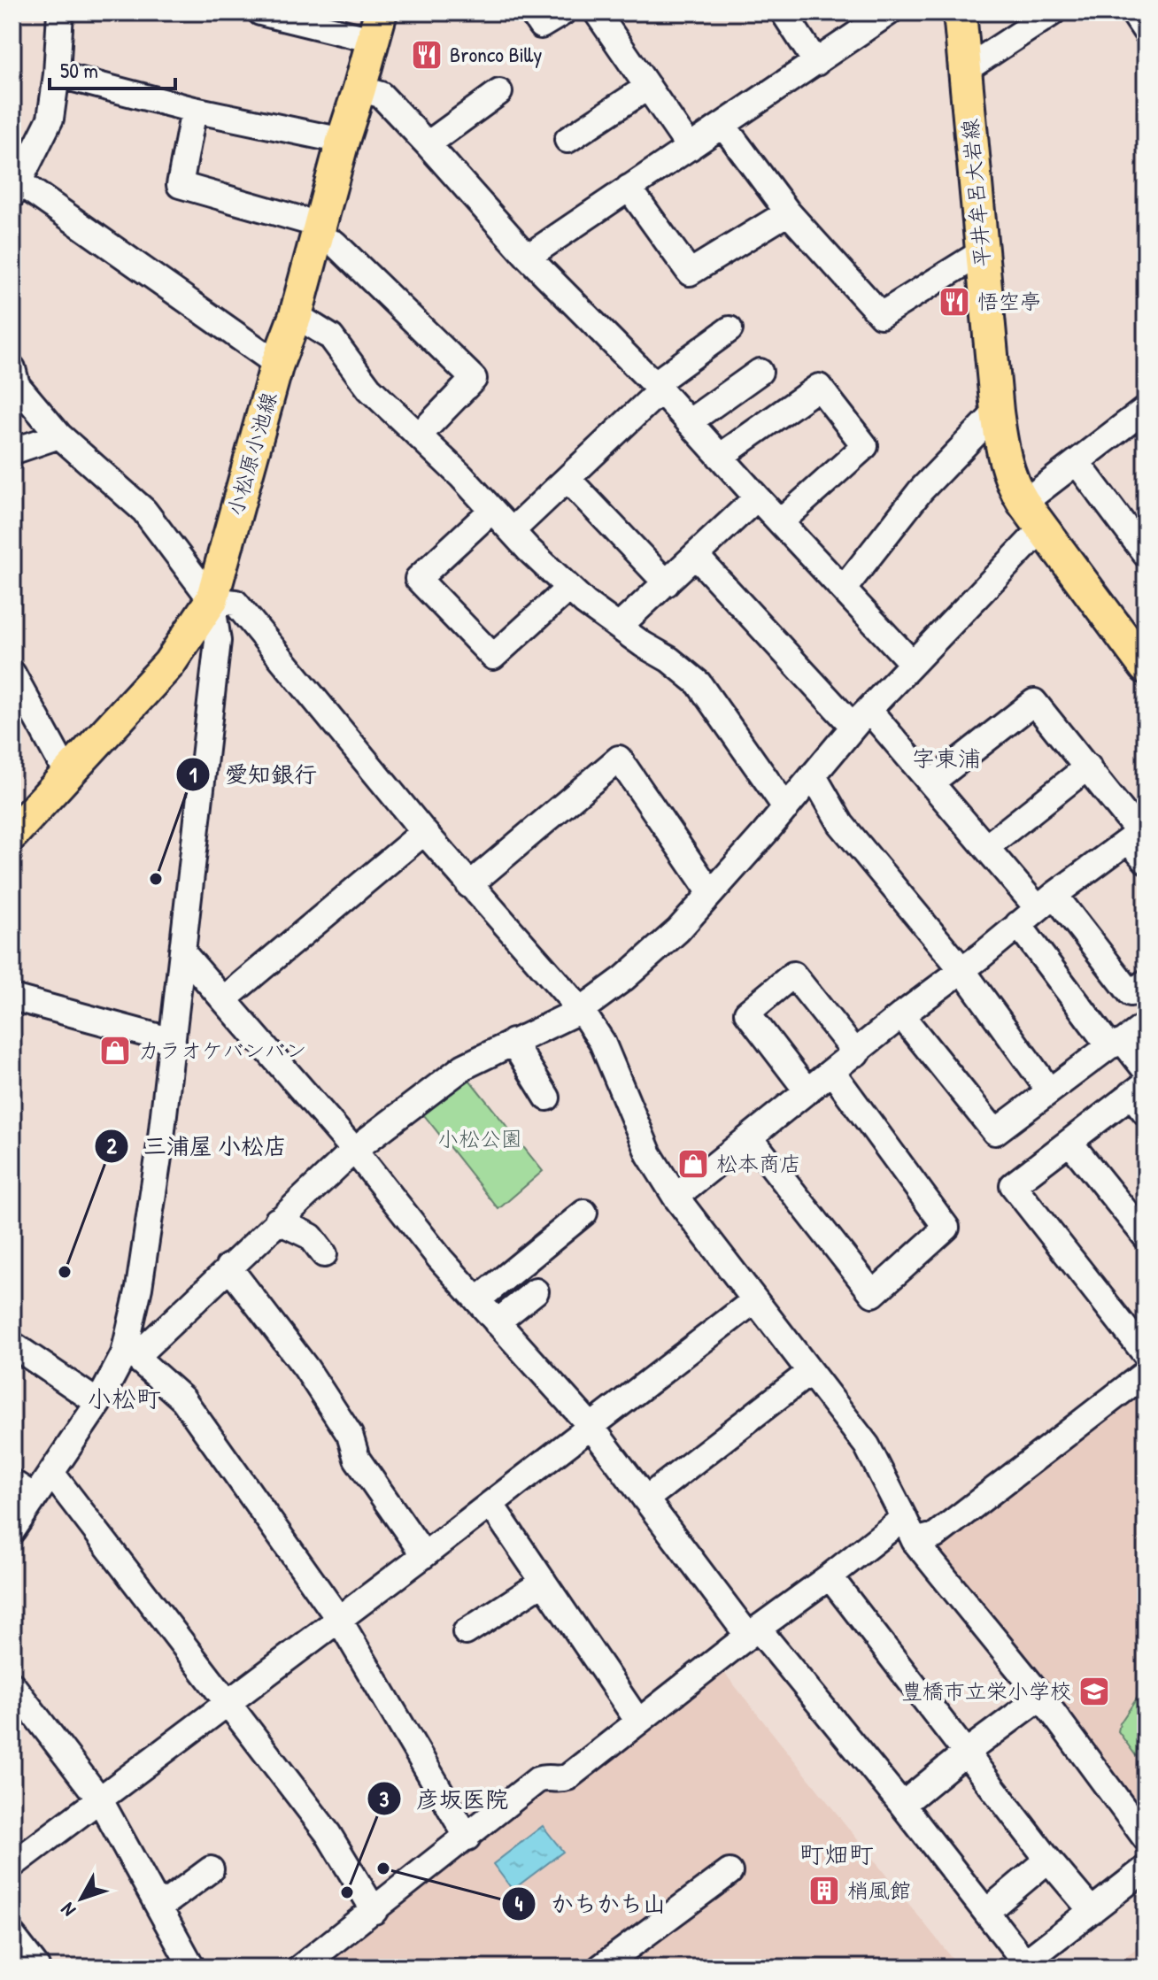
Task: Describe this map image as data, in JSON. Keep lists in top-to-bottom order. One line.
{"streets":{"main road":["平井牟呂大岩線","小松原小池線"]},"districts":["字東浦","小松町","町畑町"],"parks":["小松公園"],"places":{"restaurant":["Bronco Billy","悟空亭"],"other":["愛知銀行","三浦屋 小松店","かちかち山","彦坂医院"],"shop":["カラオケバンバン","松本商店"],"school or university":["豊橋市立栄小学校"],"building":["梢風館"]},"scale_bar":"50 m","north":"bottom left"}
